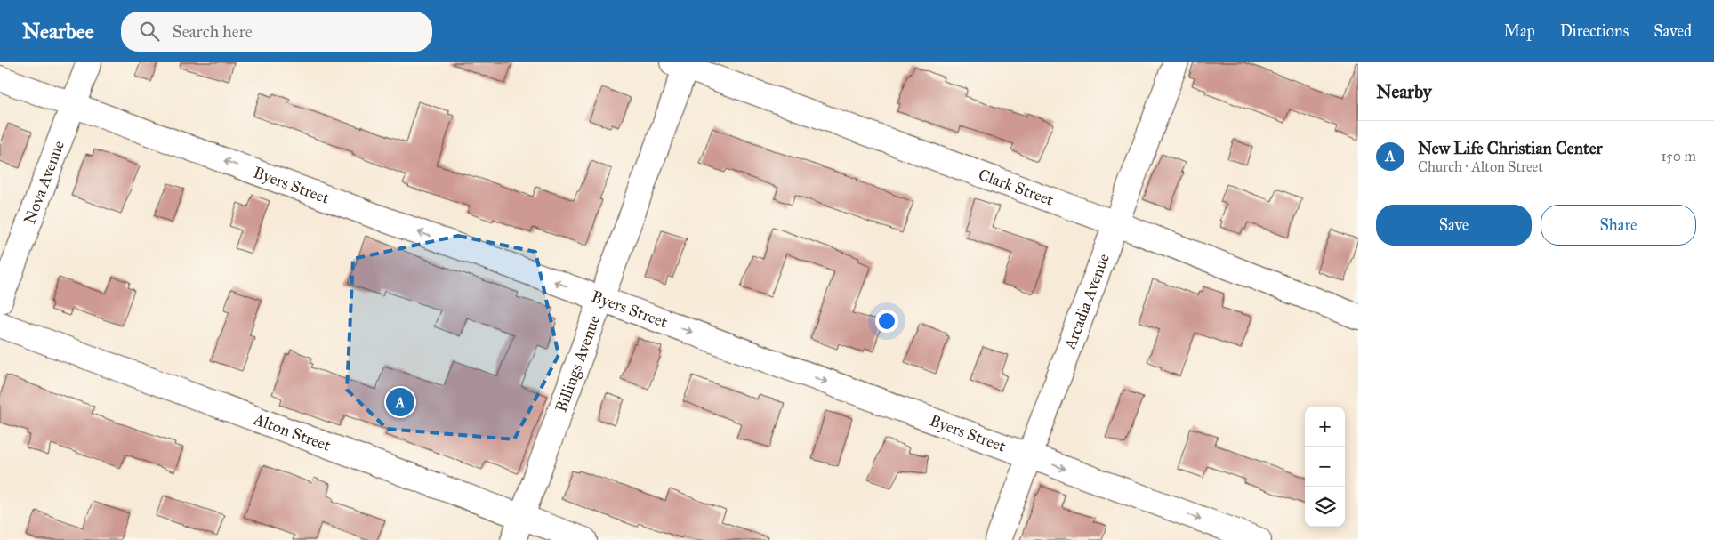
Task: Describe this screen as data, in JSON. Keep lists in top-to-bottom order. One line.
{"streets":{"street":["Nova Avenue","Byers Street","Clark Street","Arcadia Avenue","Billings Avenue","Alton Street"]},"crossings":[["Nova Avenue","Byers Street"],["Byers Street","Arcadia Avenue"],["Byers Street","Billings Avenue"],["Clark Street","Arcadia Avenue"],["Clark Street","Billings Avenue"],["Billings Avenue","Alton Street"]],"page":{"header":"Nearbee","search":"Search here","nav":["Map","Directions","Saved"],"heading":"Nearby","list":[{"mark":"A","name":"New Life Christian Center","note":"Church · Alton Street","value":"150 m"}],"buttons":["Save","Share"],"pins":"A","map_buttons":["+","−"]}}
